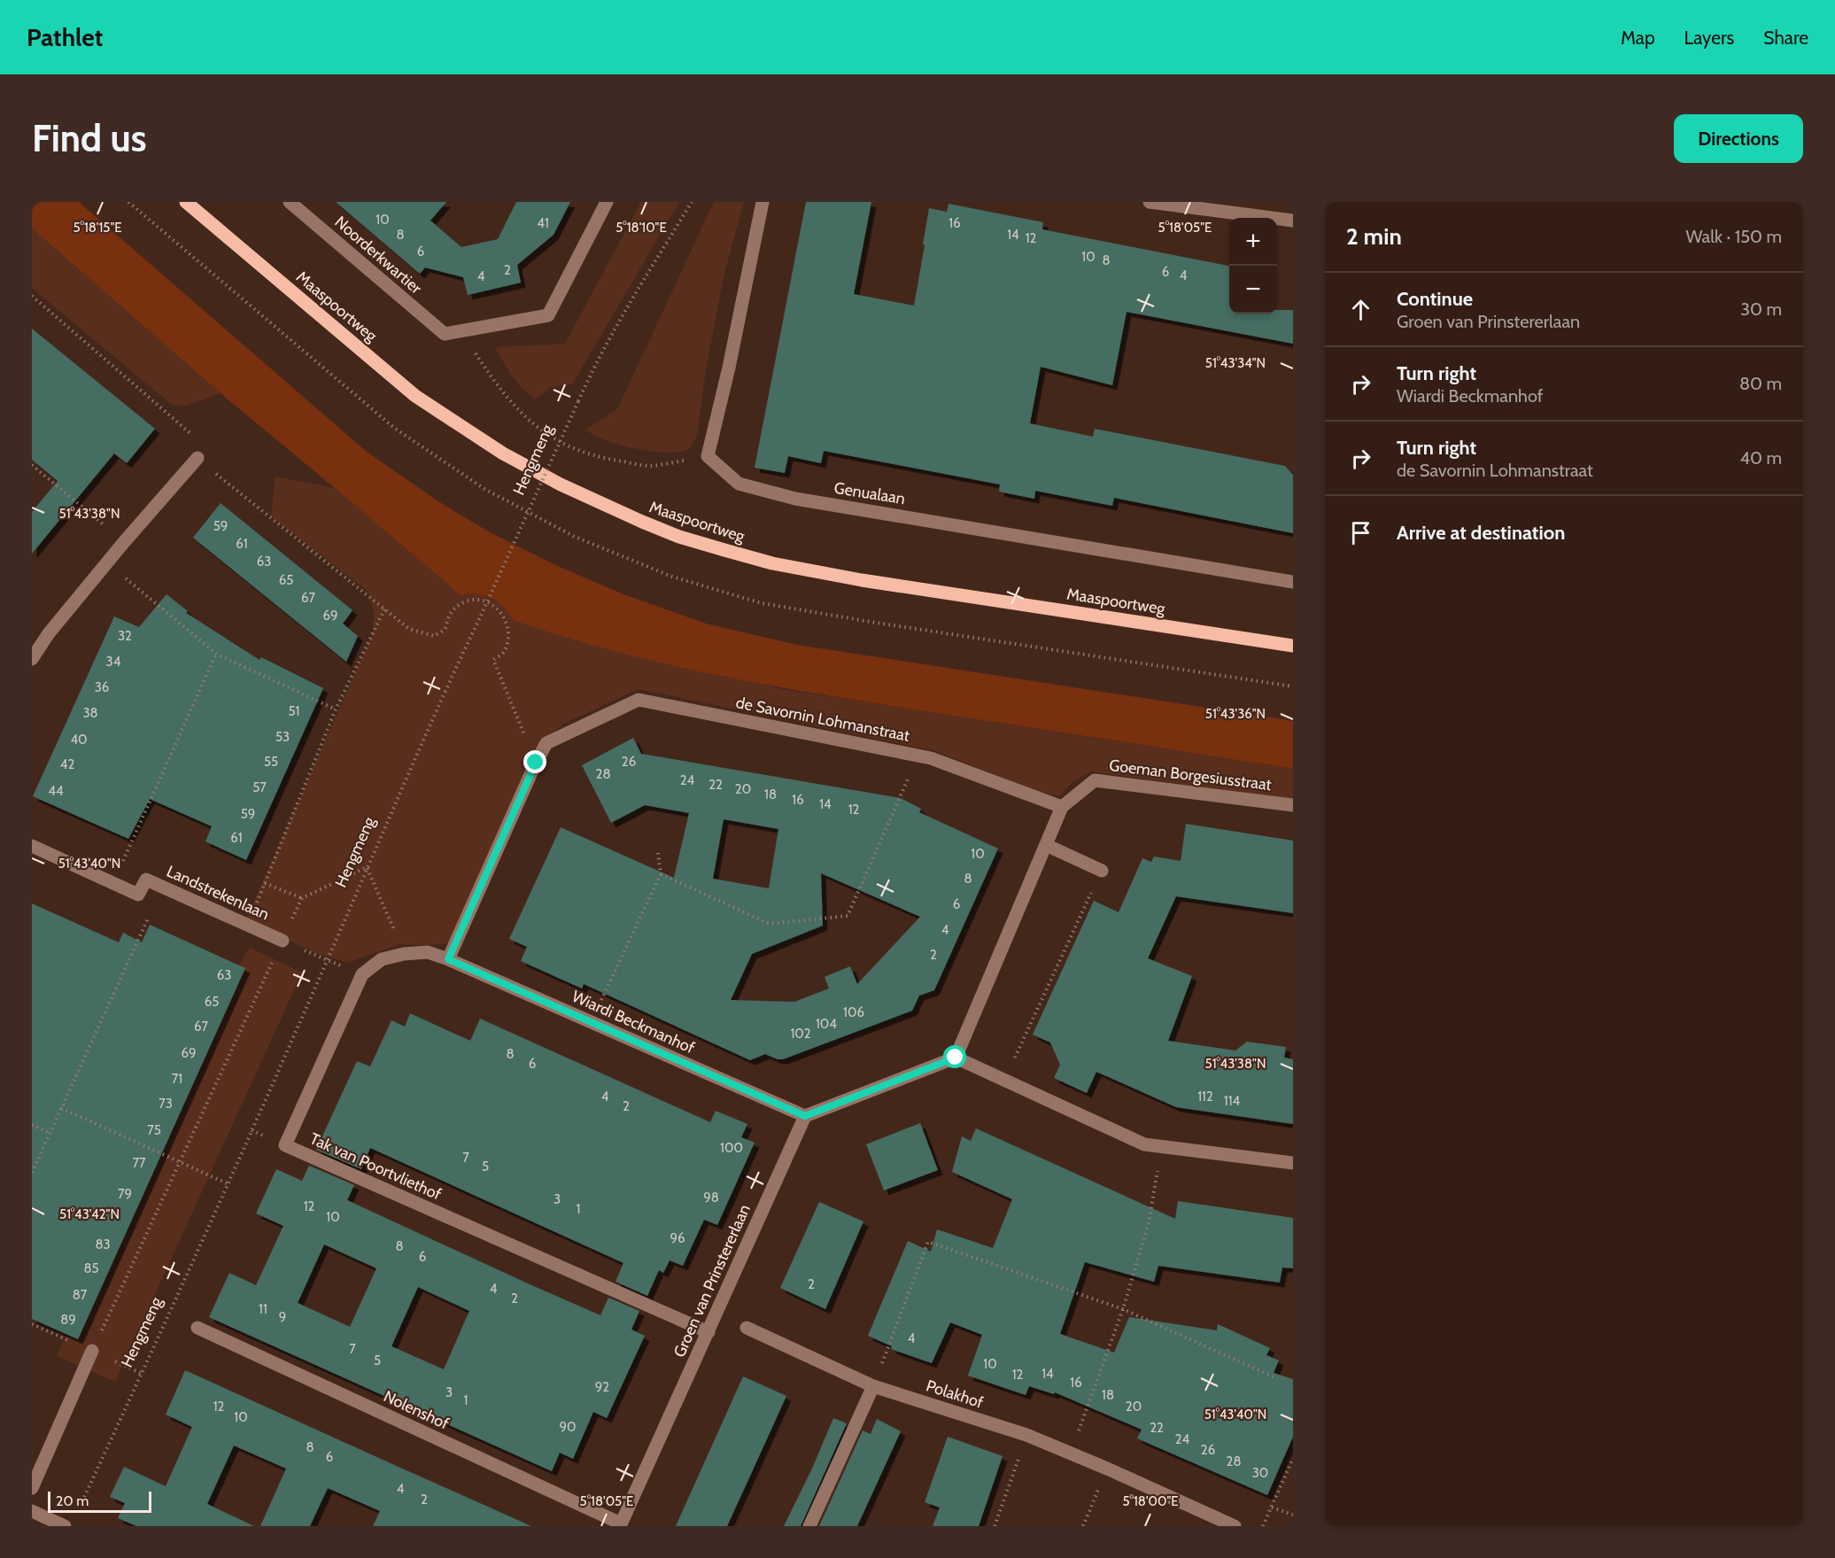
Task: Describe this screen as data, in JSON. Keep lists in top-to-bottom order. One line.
{"streets":{"main road":["Maaspoortweg"],"street":["Noorderkwartier","Genualaan","de Savornin Lohmanstraat","Goeman Borgesiusstraat","Landstrekenlaan","Wiardi Beckmanhof","Tak van Poortvliethof","Groen van Prinstererlaan","Polakhof","Nolenshof"],"path":["Hengmeng"]},"crossings":[["de Savornin Lohmanstraat","Goeman Borgesiusstraat"],["de Savornin Lohmanstraat","Wiardi Beckmanhof"],["de Savornin Lohmanstraat","Tak van Poortvliethof"],["Wiardi Beckmanhof","Tak van Poortvliethof"],["Wiardi Beckmanhof","Groen van Prinstererlaan"],["Tak van Poortvliethof","Groen van Prinstererlaan"],["Groen van Prinstererlaan","Nolenshof"]],"house_numbers":["10","41","16","8","14","12","6","10","8","2","6","4","4","59","61","63","65","67","69","32","34","36","51","38","53","40","55","26","42","28","24","22","57","20","44","18","16","14","12","59","61","10","8","6","4","2","63","65","106","104","67","102","69","8","6","71","4","112","114","73","2","75","100","7","77","5","79","98","3","12","1","10","96","83","8","6","85","2","4","87","2","11","9","89","4","7","5","10","14","12","16","92","3","18","1","12","20","10","90","22","24","8","26","6","28","30","4","2"],"scale_bar":"20 m","page":{"header":"Pathlet","nav":["Map","Layers","Share"],"buttons":"Directions","title":"Find us","heading":["2 min","Walk · 150 m"],"map_buttons":["+","−"],"list":[["Continue","Groen van Prinstererlaan","30 m"],["Turn right","Wiardi Beckmanhof","80 m"],["Turn right","de Savornin Lohmanstraat","40 m"],"Arrive at destination"],"scale":"20 m"},"coordinates":["5°18'10\"E","5°18'15\"E","5°18'05\"E","51°43'34\"N","51°43'38\"N","51°43'36\"N","51°43'40\"N","51°43'42\"N","5°18'00\"E"]}
